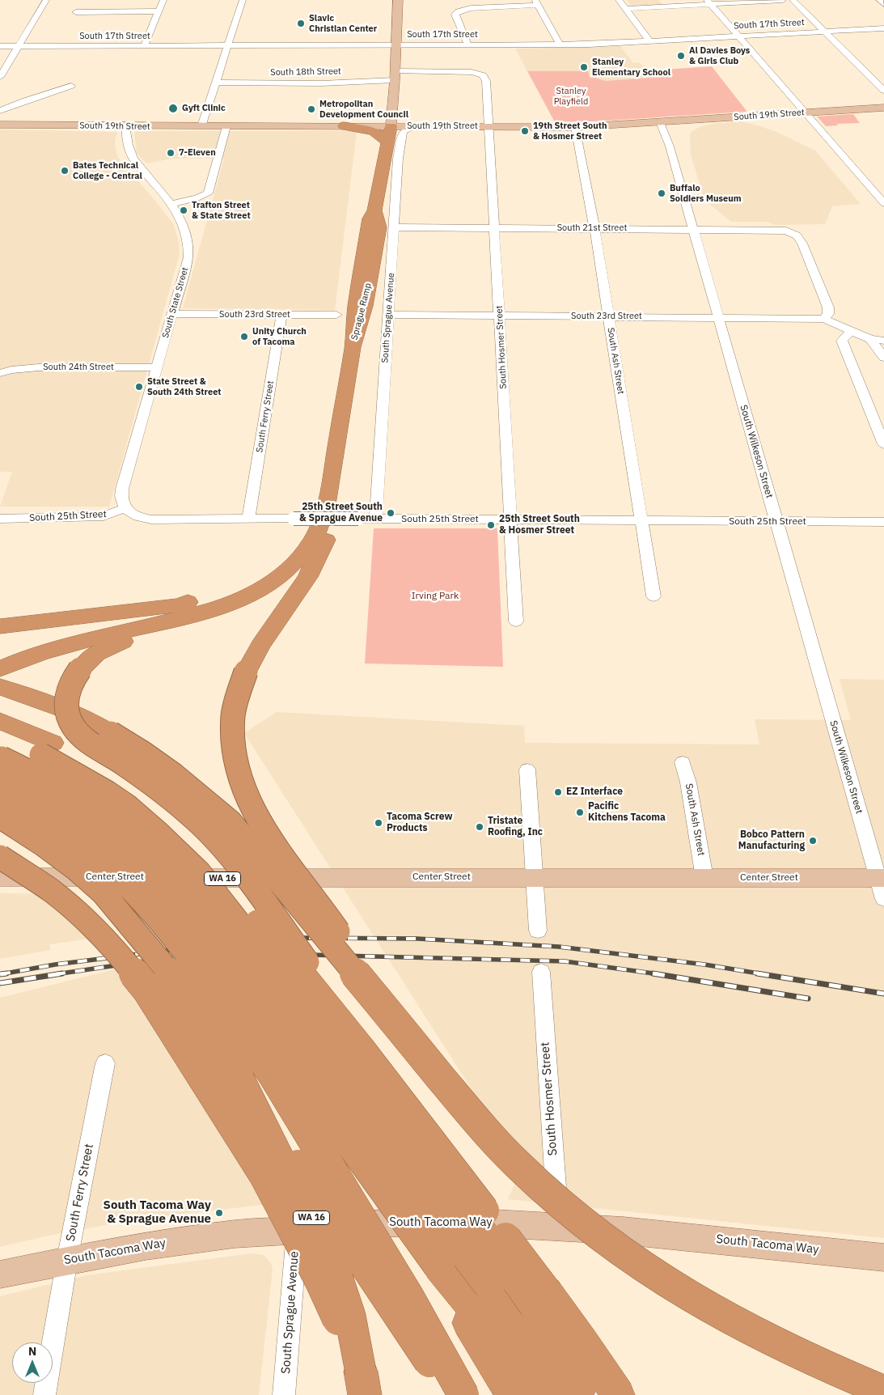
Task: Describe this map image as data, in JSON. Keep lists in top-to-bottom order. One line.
{"streets":{"highway":["Sprague Ramp","WA 16"],"main road":["South 19th Street","Center Street","South Tacoma Way"],"street":["South 17th Street","South 18th Street","South 21st Street","South State Street","South 23rd Street","South Sprague Avenue","South Hosmer Street","South Ash Street","South 24th Street","South Ferry Street","South Wilkeson Street","South 25th Street"]},"crossings":[["South 18th Street","South Hosmer Street"],["South 19th Street","South State Street"],["South 19th Street","Sprague Ramp"],["South 19th Street","South Sprague Avenue"],["South 19th Street","South Hosmer Street"],["South 19th Street","South Ash Street"],["South 19th Street","South Wilkeson Street"],["South 21st Street","South 23rd Street"],["South 21st Street","South Sprague Avenue"],["South 21st Street","South Hosmer Street"],["South 21st Street","South Ash Street"],["South 21st Street","South Wilkeson Street"],["South State Street","South 23rd Street"],["South State Street","South 24th Street"],["South State Street","South 25th Street"],["South 23rd Street","South Sprague Avenue"],["South 23rd Street","South Hosmer Street"],["South 23rd Street","South Ash Street"],["South 23rd Street","South Ferry Street"],["South 23rd Street","South Wilkeson Street"],["South Sprague Avenue","South 25th Street"],["South Sprague Avenue","South Tacoma Way"],["South Hosmer Street","South 25th Street"],["South Hosmer Street","South Tacoma Way"],["South Ash Street","South 25th Street"],["South Ash Street","Center Street"],["South Ferry Street","South 25th Street"],["South Ferry Street","South Tacoma Way"],["South Wilkeson Street","South 25th Street"],["South Wilkeson Street","Center Street"]],"parks":["Stanley Playfield","Irving Park"],"places":["Slavic Christian Center","Al Davies Boys & Girls Club","Stanley Elementary School","Gyft Clinic","Metropolitan Development Council","19th Street South & Hosmer Street","7-Eleven","Bates Technical College - Central","Buffalo Soldiers Museum","Trafton Street & State Street","Unity Church of Tacoma","State Street & South 24th Street","25th Street South & Sprague Avenue","25th Street South & Hosmer Street","EZ Interface","Pacific Kitchens Tacoma","Tacoma Screw Products","Tristate Roofing, Inc","Bobco Pattern Manufacturing","South Tacoma Way & Sprague Avenue"],"north":"top"}
